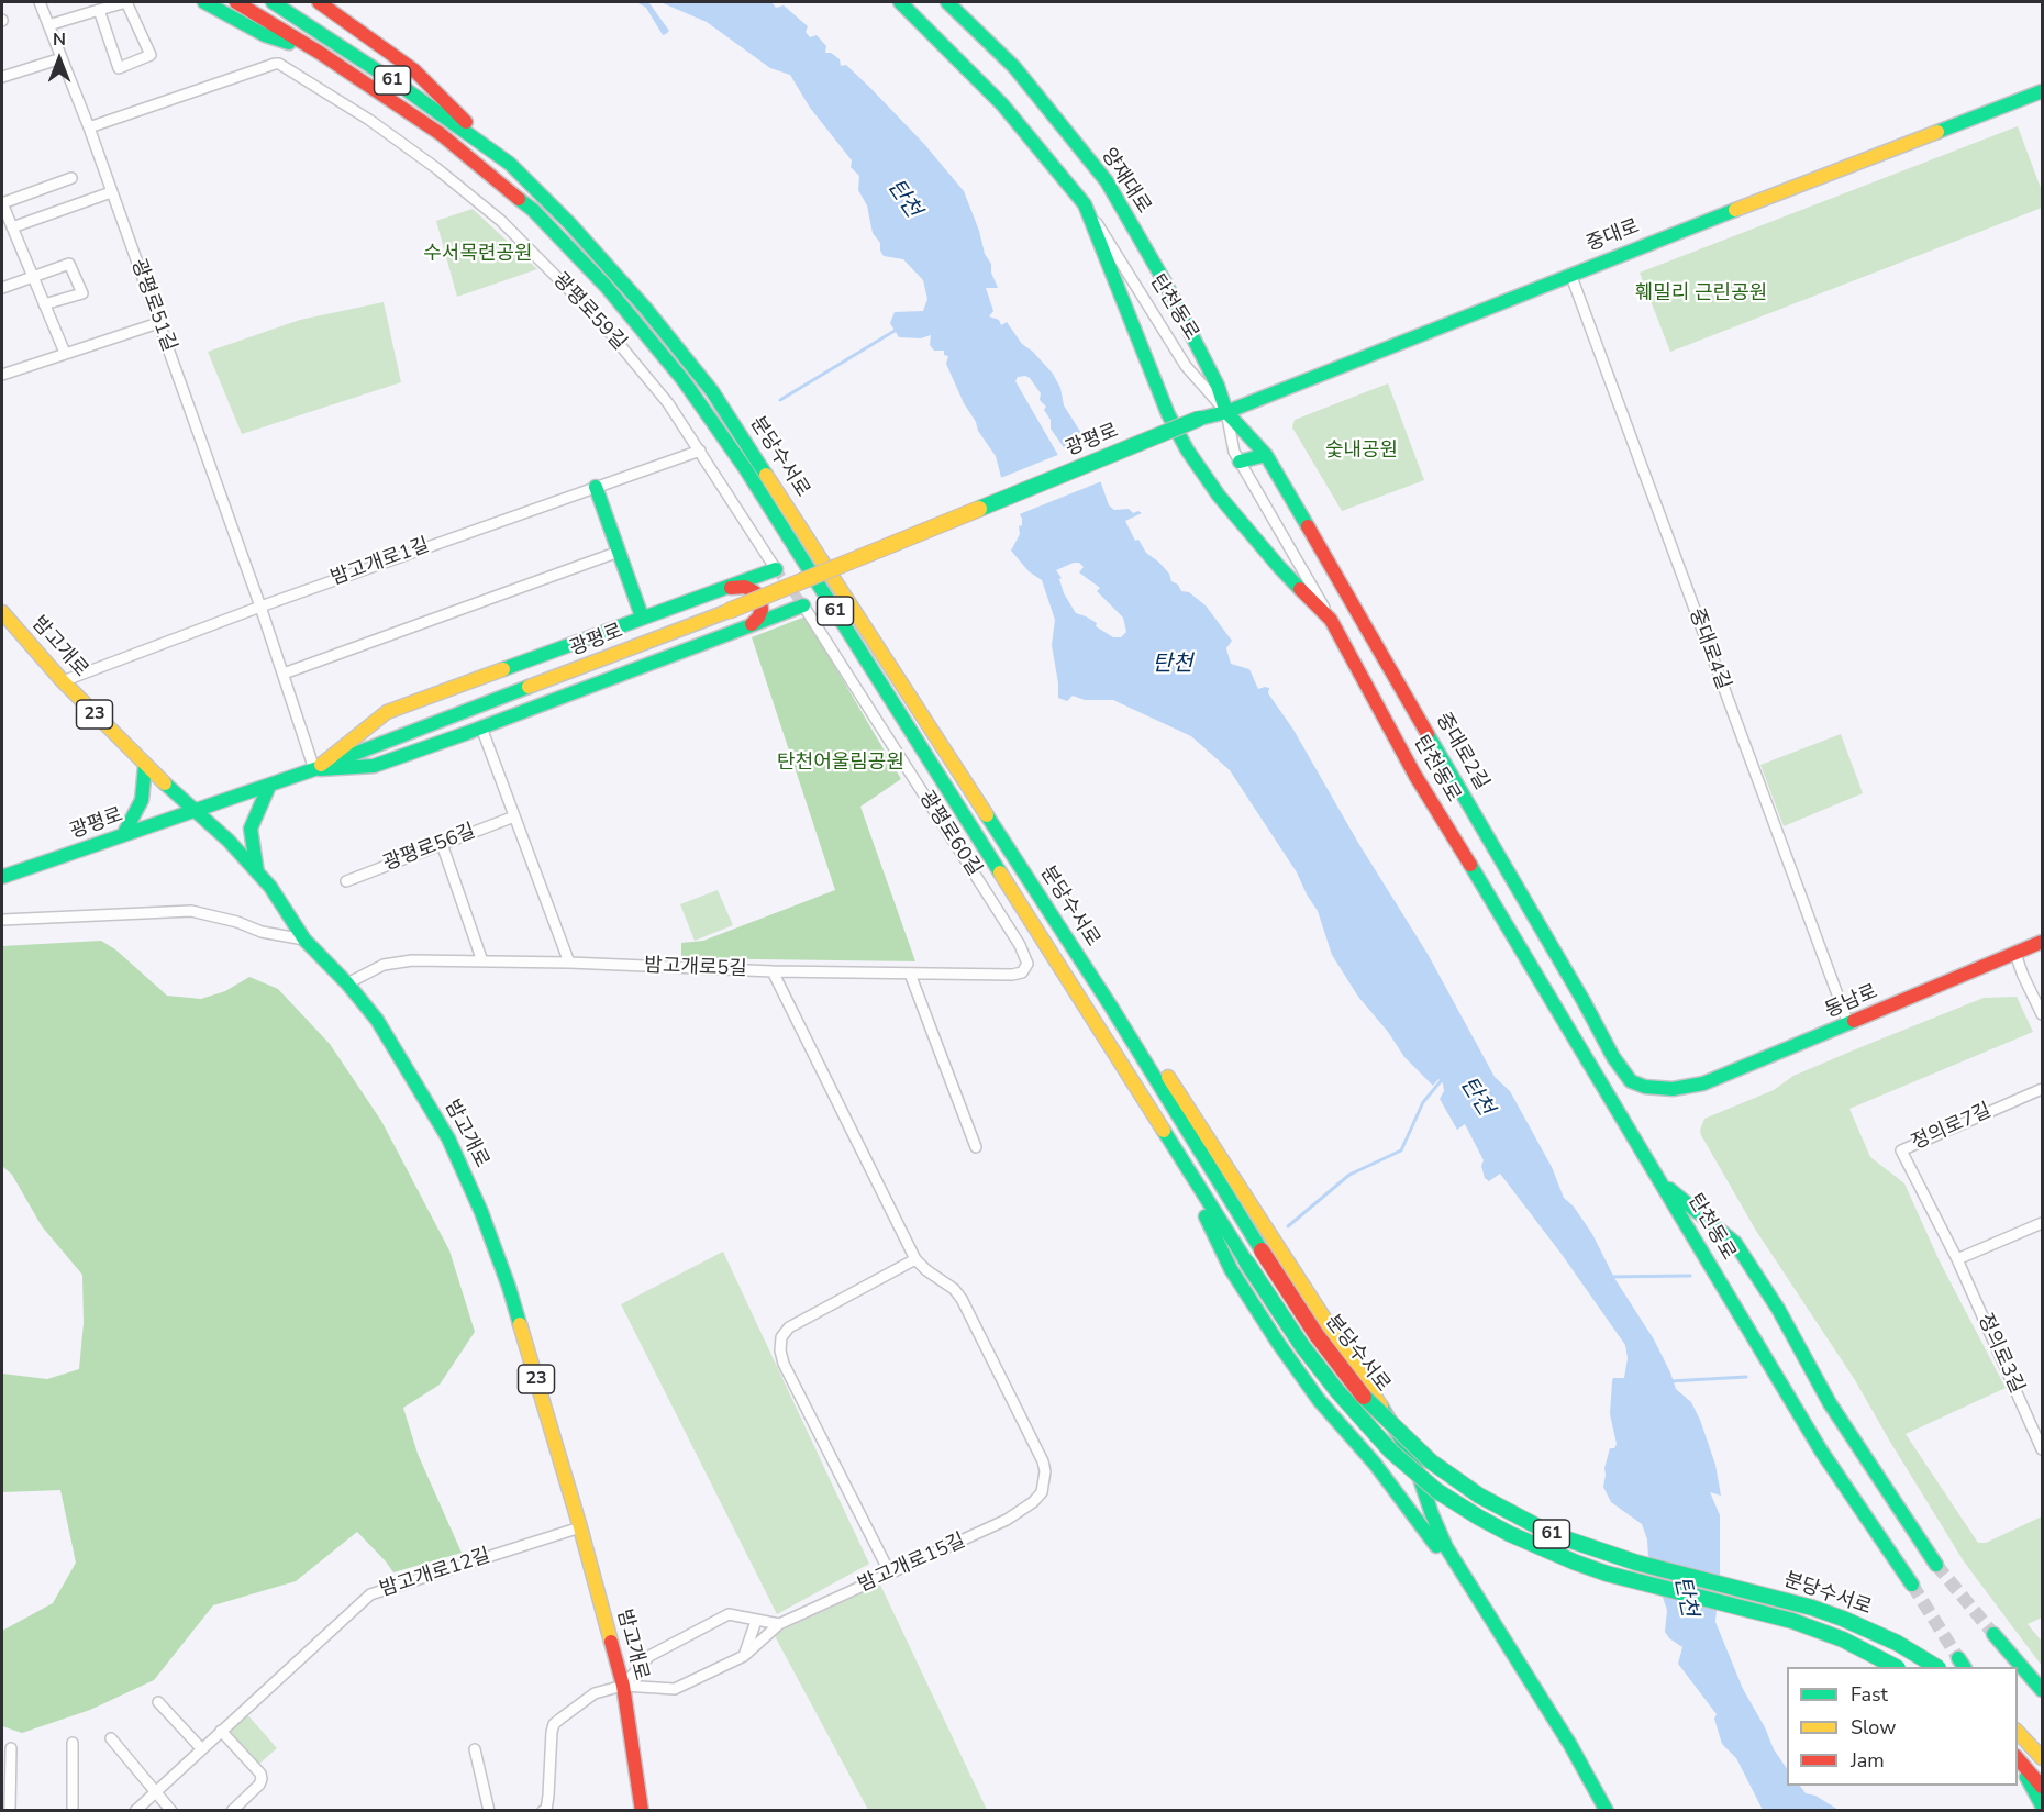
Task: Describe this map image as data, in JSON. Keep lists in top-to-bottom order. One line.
{"streets":{"main road":["61","양재대로","중대로","탄천동로","광평로","분당수서로","밤고개로","23","중대로2길","동남로"],"street":["광평로51길","광평로59길","밤고개로1길","중대로4길","광평로60길","광평로56길","밤고개로5길","정의로7길","정의로3길","밤고개로15길","밤고개로12길"]},"crossings":[["양재대로","중대로"],["양재대로","탄천동로"],["양재대로","중대로2길"],["중대로","탄천동로"],["중대로","광평로"],["중대로","중대로4길"],["중대로","중대로2길"],["광평로51길","광평로59길"],["광평로51길","광평로"],["광평로51길","밤고개로1길"],["탄천동로","중대로2길"],["광평로59길","밤고개로1길"],["광평로","밤고개로1길"],["광평로","밤고개로"],["밤고개로1길","밤고개로"],["밤고개로","밤고개로5길"],["밤고개로","밤고개로12길"],["중대로4길","동남로"],["중대로2길","동남로"],["광평로60길","밤고개로5길"],["정의로7길","정의로3길"]],"water":["탄천"],"parks":["수서목련공원","훼밀리 근린공원","숯내공원","탄천어울림공원"],"legend":["Fast","Slow","Jam"],"north":"top"}
